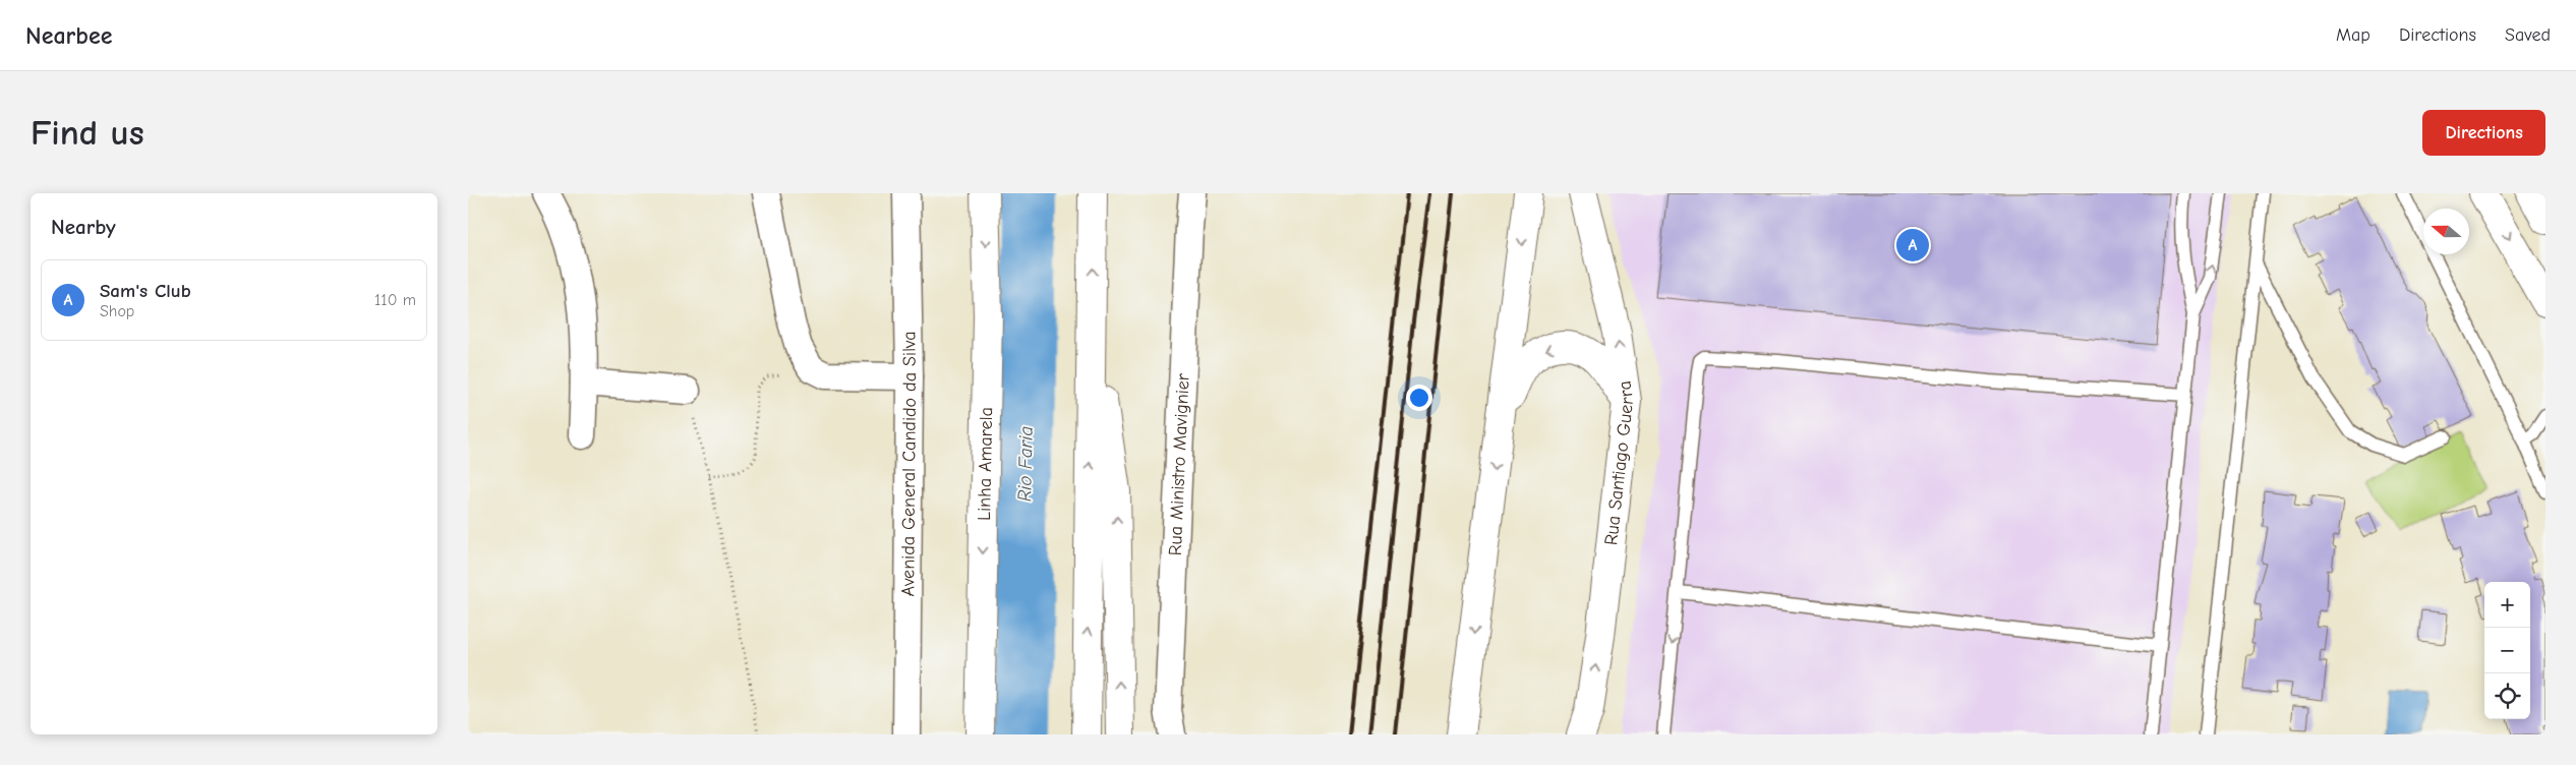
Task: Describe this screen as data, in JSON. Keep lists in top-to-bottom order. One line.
{"streets":{"main road":["Rua Santiago Guerra","Linha Amarela"],"street":["Avenida General Candido da Silva","Rua Ministro Mavignier"]},"water":["Rio Faria"],"north":"left","page":{"header":"Nearbee","nav":["Map","Directions","Saved"],"buttons":"Directions","title":"Find us","heading":"Nearby","pins":"A","list":[{"mark":"A","name":"Sam's Club","note":"Shop","value":"110 m"}],"map_buttons":["+","−"]}}
